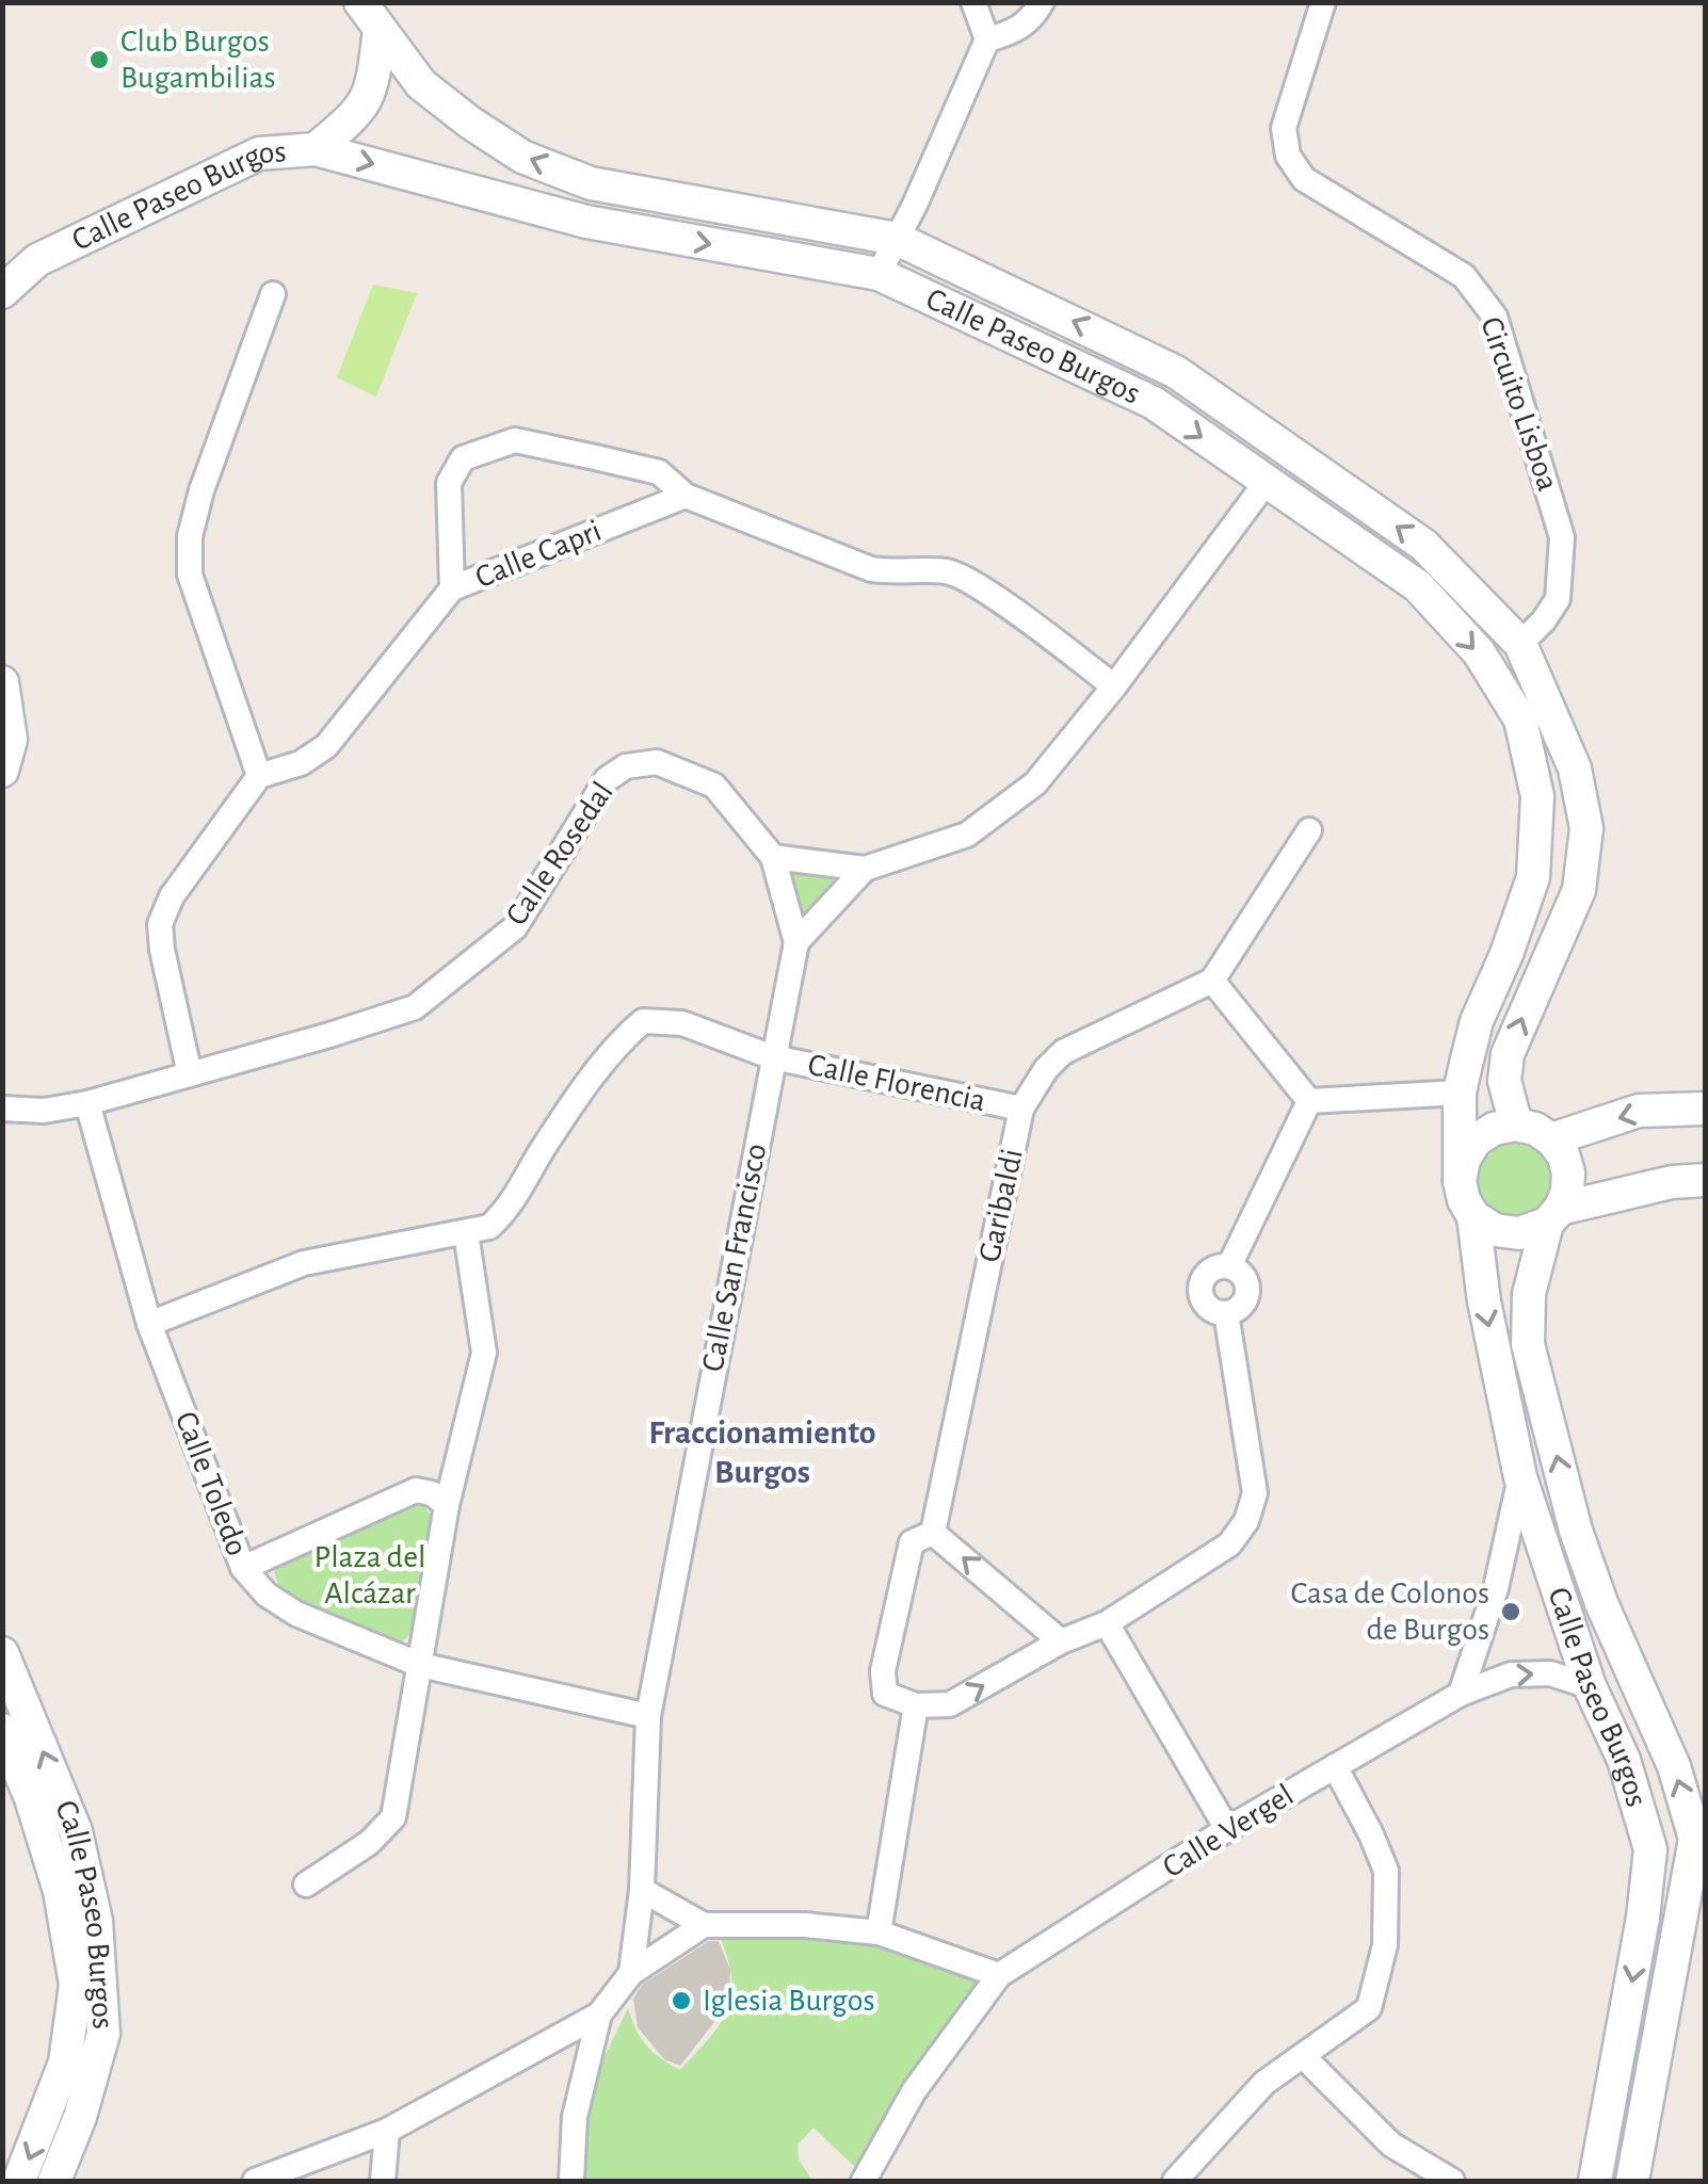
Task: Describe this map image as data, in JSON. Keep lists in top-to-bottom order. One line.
{"streets":{"street":["Calle Paseo Burgos","Circuito Lisboa","Calle Capri","Calle Rosedal","Calle Florencia","Garibaldi","Calle San Francisco","Calle Toledo","Calle Vergel"]},"crossings":[["Calle Paseo Burgos","Circuito Lisboa"],["Calle Paseo Burgos","Calle Vergel"],["Calle Rosedal","Calle San Francisco"],["Calle Rosedal","Calle Toledo"],["Calle Florencia","Garibaldi"],["Calle Florencia","Calle San Francisco"],["Calle San Francisco","Calle Toledo"]],"districts":["Fraccionamiento Burgos"],"parks":["Plaza del Alcázar"],"places":["Club Burgos Bugambilias","Casa de Colonos de Burgos","Iglesia Burgos"]}
